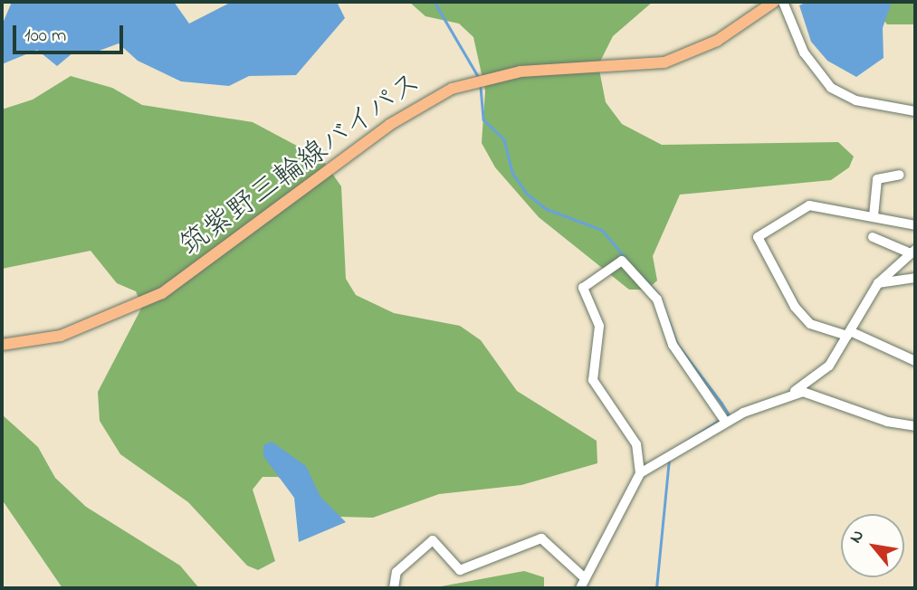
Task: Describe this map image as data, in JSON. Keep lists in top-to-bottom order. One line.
{"streets":{"main road":["筑紫野三輪線バイパス"]},"scale_bar":"100 m","north":"top left"}
